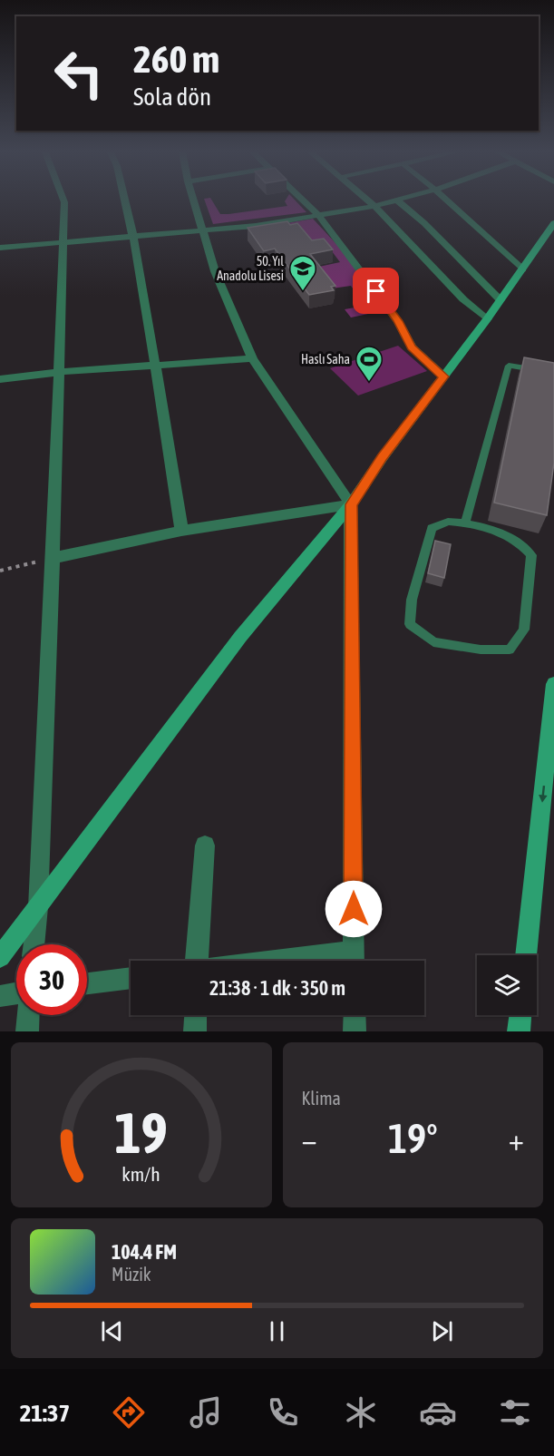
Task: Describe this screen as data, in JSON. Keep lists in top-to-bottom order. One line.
{"places":{"school or university":["50. Yıl Anadolu Lisesi"],"sports":["Haslı Saha"]},"page":{"turn":["260 m","Sola dön"],"limit":"30","trip":"21:38 · 1 dk · 350 m","tile":"Klima","heat":["−","19°","+"],"song":["104.4 FM","Müzik"],"tabs":"21:37","gauge":["19","km/h"]}}
